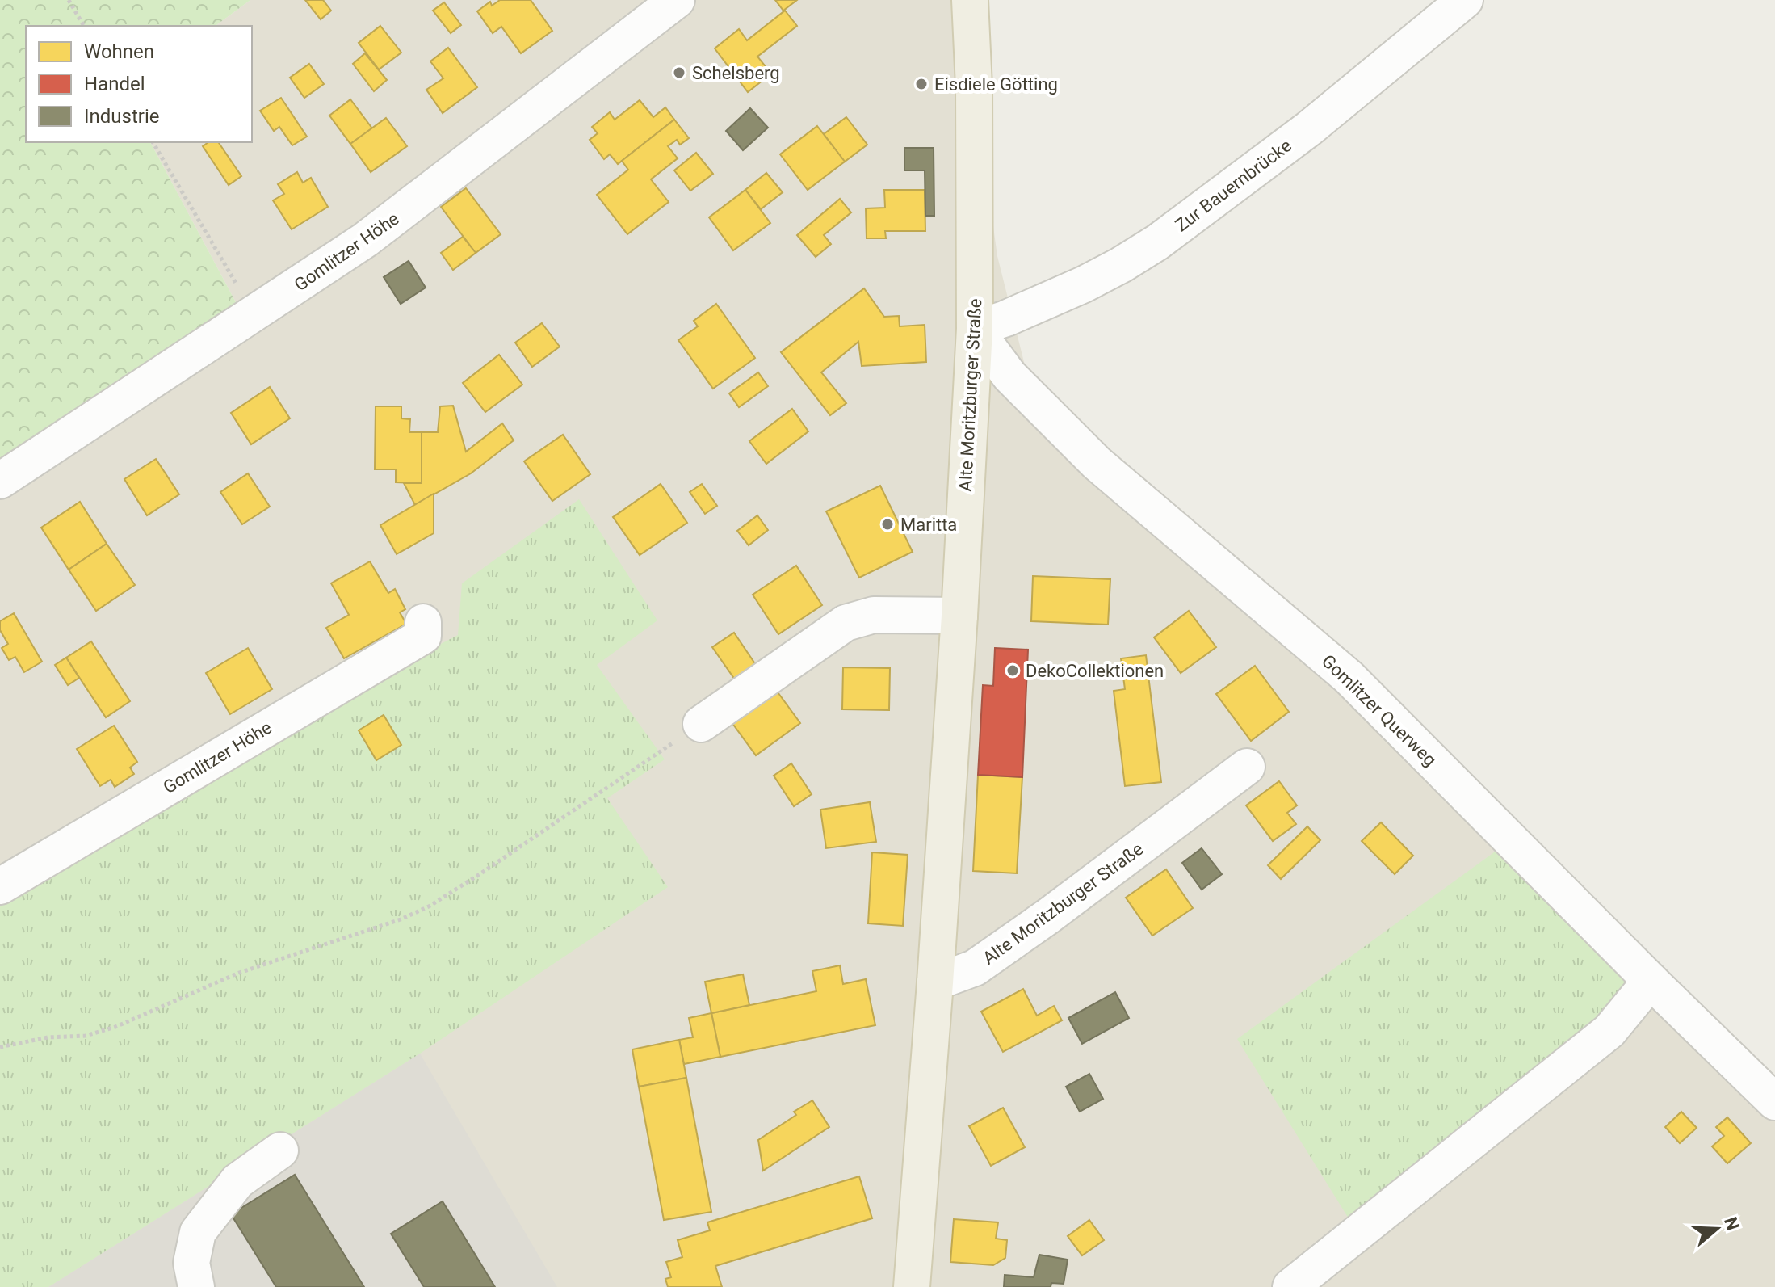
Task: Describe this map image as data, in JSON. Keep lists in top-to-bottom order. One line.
{"streets":{"main road":["Alte Moritzburger Straße"],"street":["Zur Bauernbrücke","Gomlitzer Höhe","Gomlitzer Querweg"]},"crossings":[["Zur Bauernbrücke","Alte Moritzburger Straße"],["Zur Bauernbrücke","Gomlitzer Querweg"],["Alte Moritzburger Straße","Gomlitzer Querweg"]],"places":["Schelsberg","Eisdiele Götting","Maritta","DekoCollektionen"],"legend":["Wohnen","Handel","Industrie"],"north":"right"}
